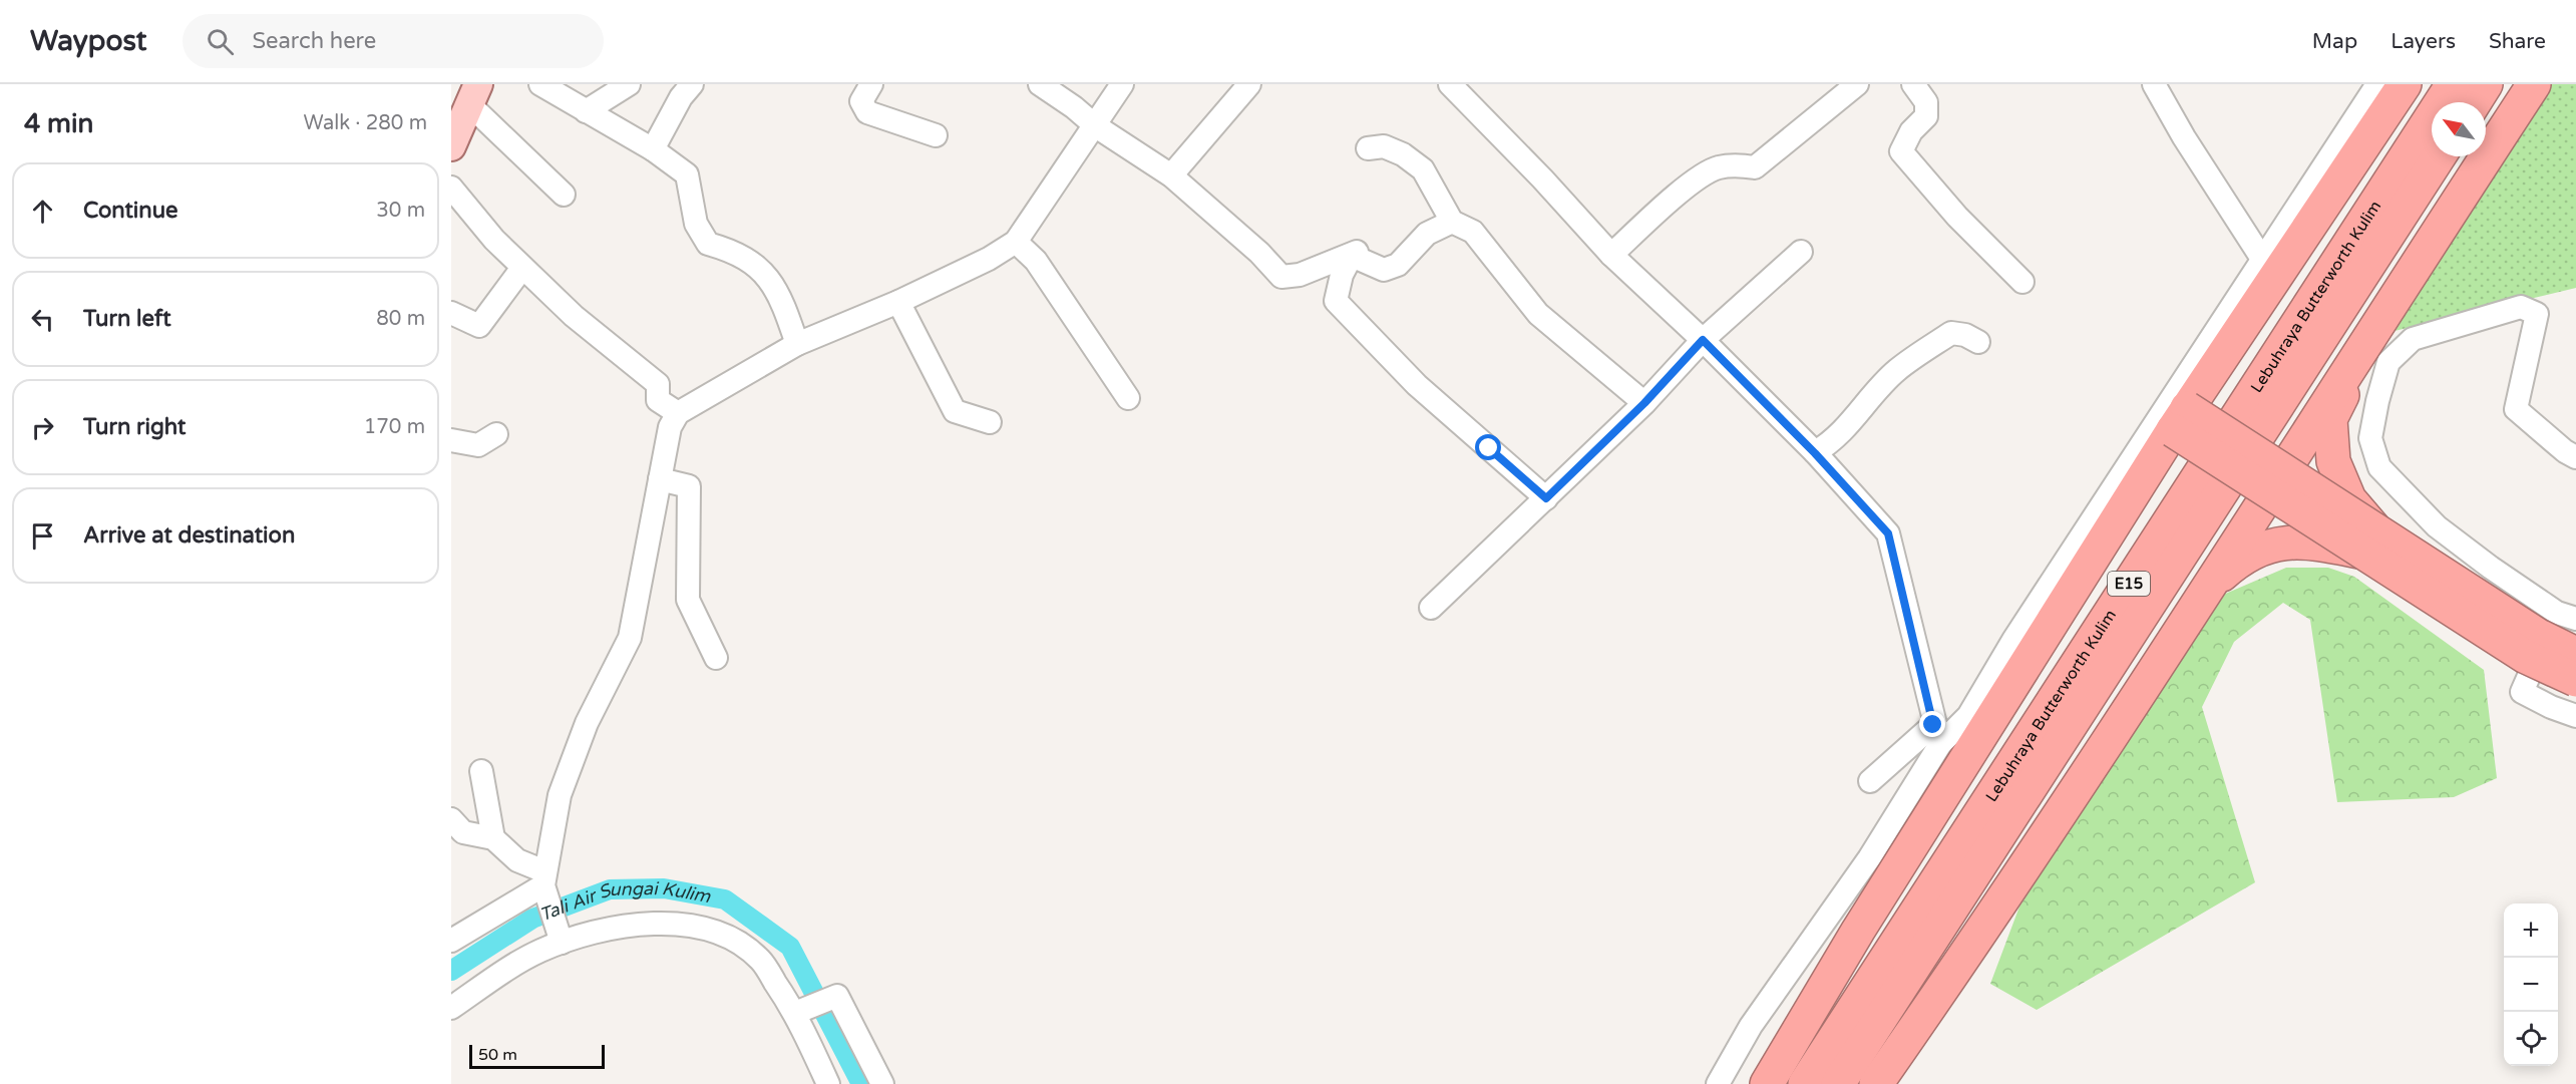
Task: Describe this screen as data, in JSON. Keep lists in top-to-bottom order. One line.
{"streets":{"highway":["Lebuhraya Butterworth Kulim","E15"]},"water":["Tali Air Sungai Kulim"],"scale_bar":"50 m","north":"top left","page":{"header":"Waypost","search":"Search here","nav":["Map","Layers","Share"],"heading":["4 min","Walk · 280 m"],"list":[["Continue","30 m"],["Turn left","80 m"],["Turn right","170 m"],"Arrive at destination"],"map_buttons":["+","−"],"scale":"50 m"}}
